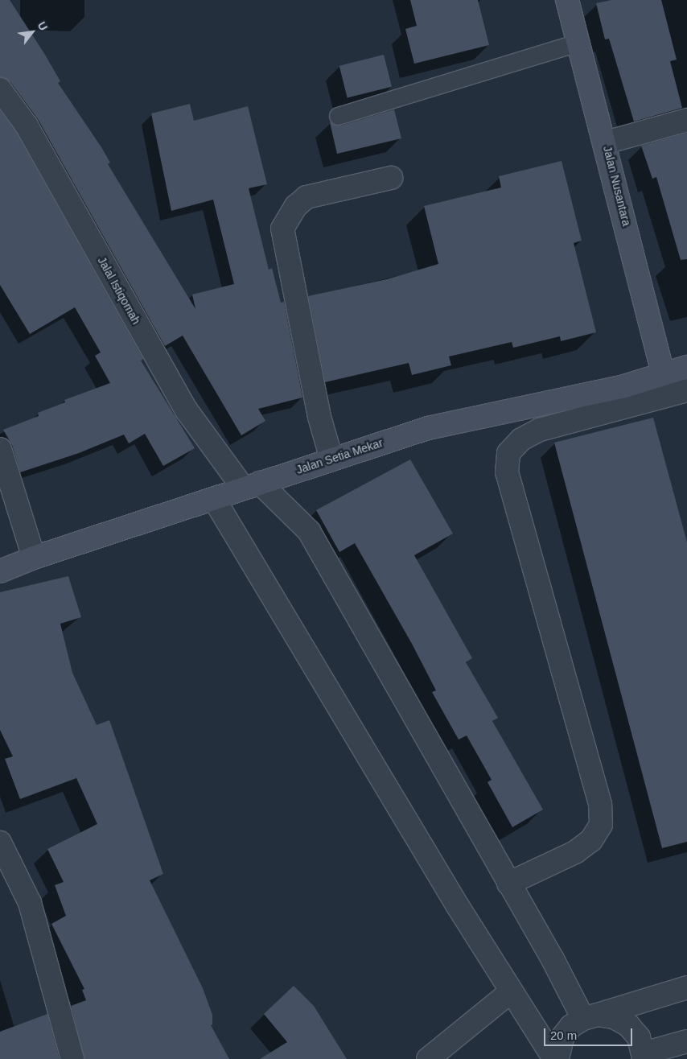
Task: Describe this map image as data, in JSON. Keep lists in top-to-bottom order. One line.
{"streets":{"street":["Jalan Nusantara","Jalal Istiqomah","Jalan Setia Mekar"]},"crossings":[["Jalan Nusantara","Jalan Setia Mekar"],["Jalal Istiqomah","Jalan Setia Mekar"]],"scale_bar":"20 m","north":"top right"}
